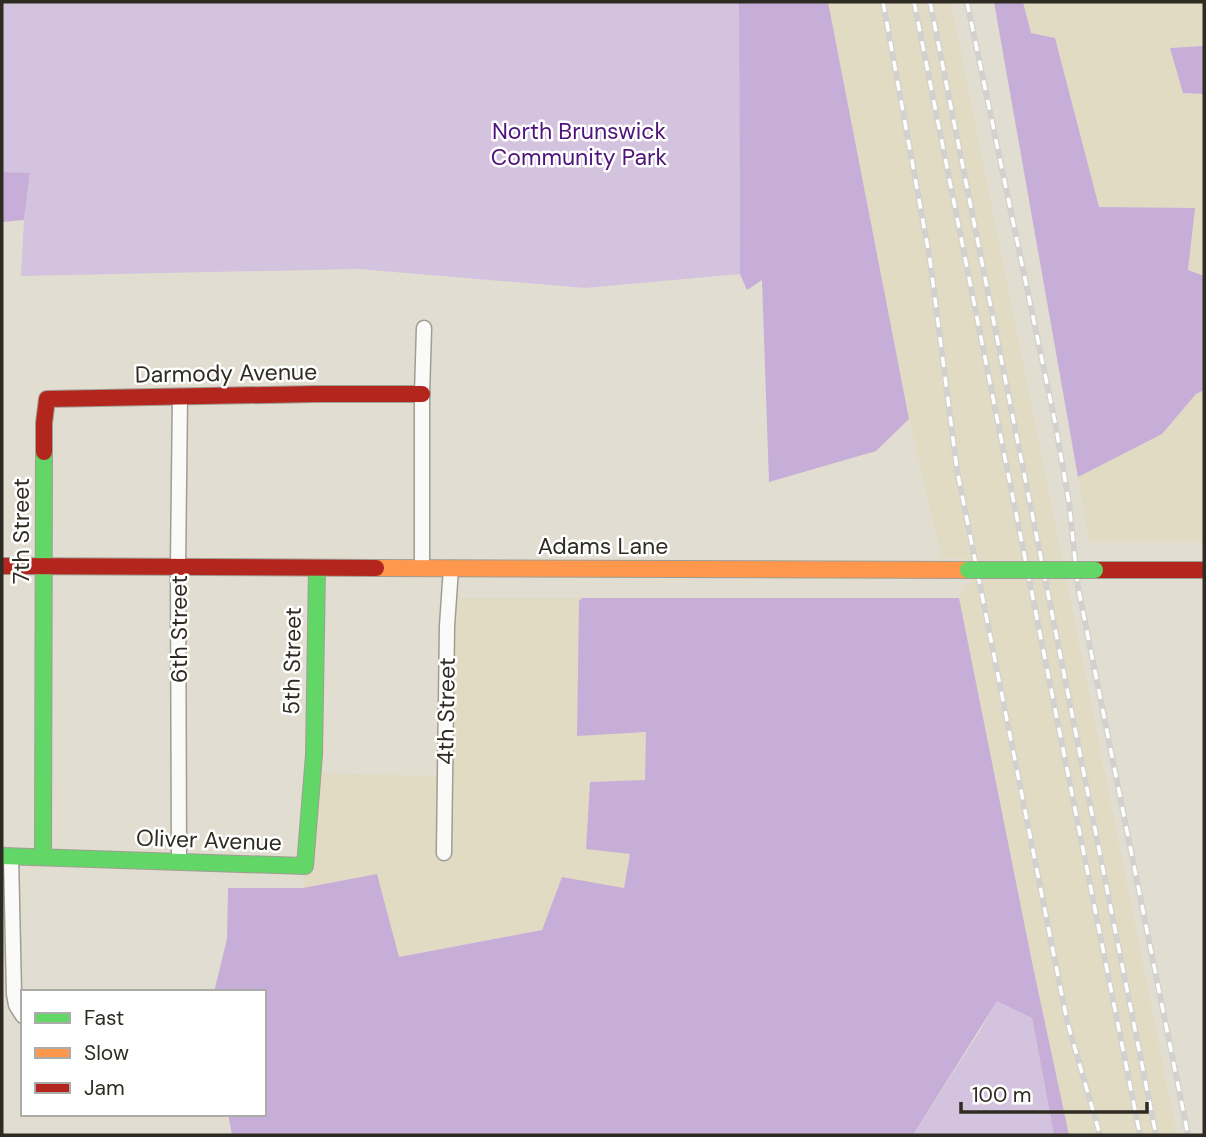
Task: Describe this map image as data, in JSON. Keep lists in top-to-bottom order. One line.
{"streets":{"street":["Darmody Avenue","7th Street","Adams Lane","6th Street","5th Street","4th Street","Oliver Avenue"]},"crossings":[["Darmody Avenue","7th Street"],["Darmody Avenue","6th Street"],["7th Street","Adams Lane"],["7th Street","Oliver Avenue"],["Adams Lane","6th Street"],["Adams Lane","5th Street"],["Adams Lane","4th Street"],["6th Street","Oliver Avenue"],["5th Street","Oliver Avenue"]],"parks":["North Brunswick Community Park"],"legend":["Fast","Slow","Jam"],"scale_bar":"100 m"}
